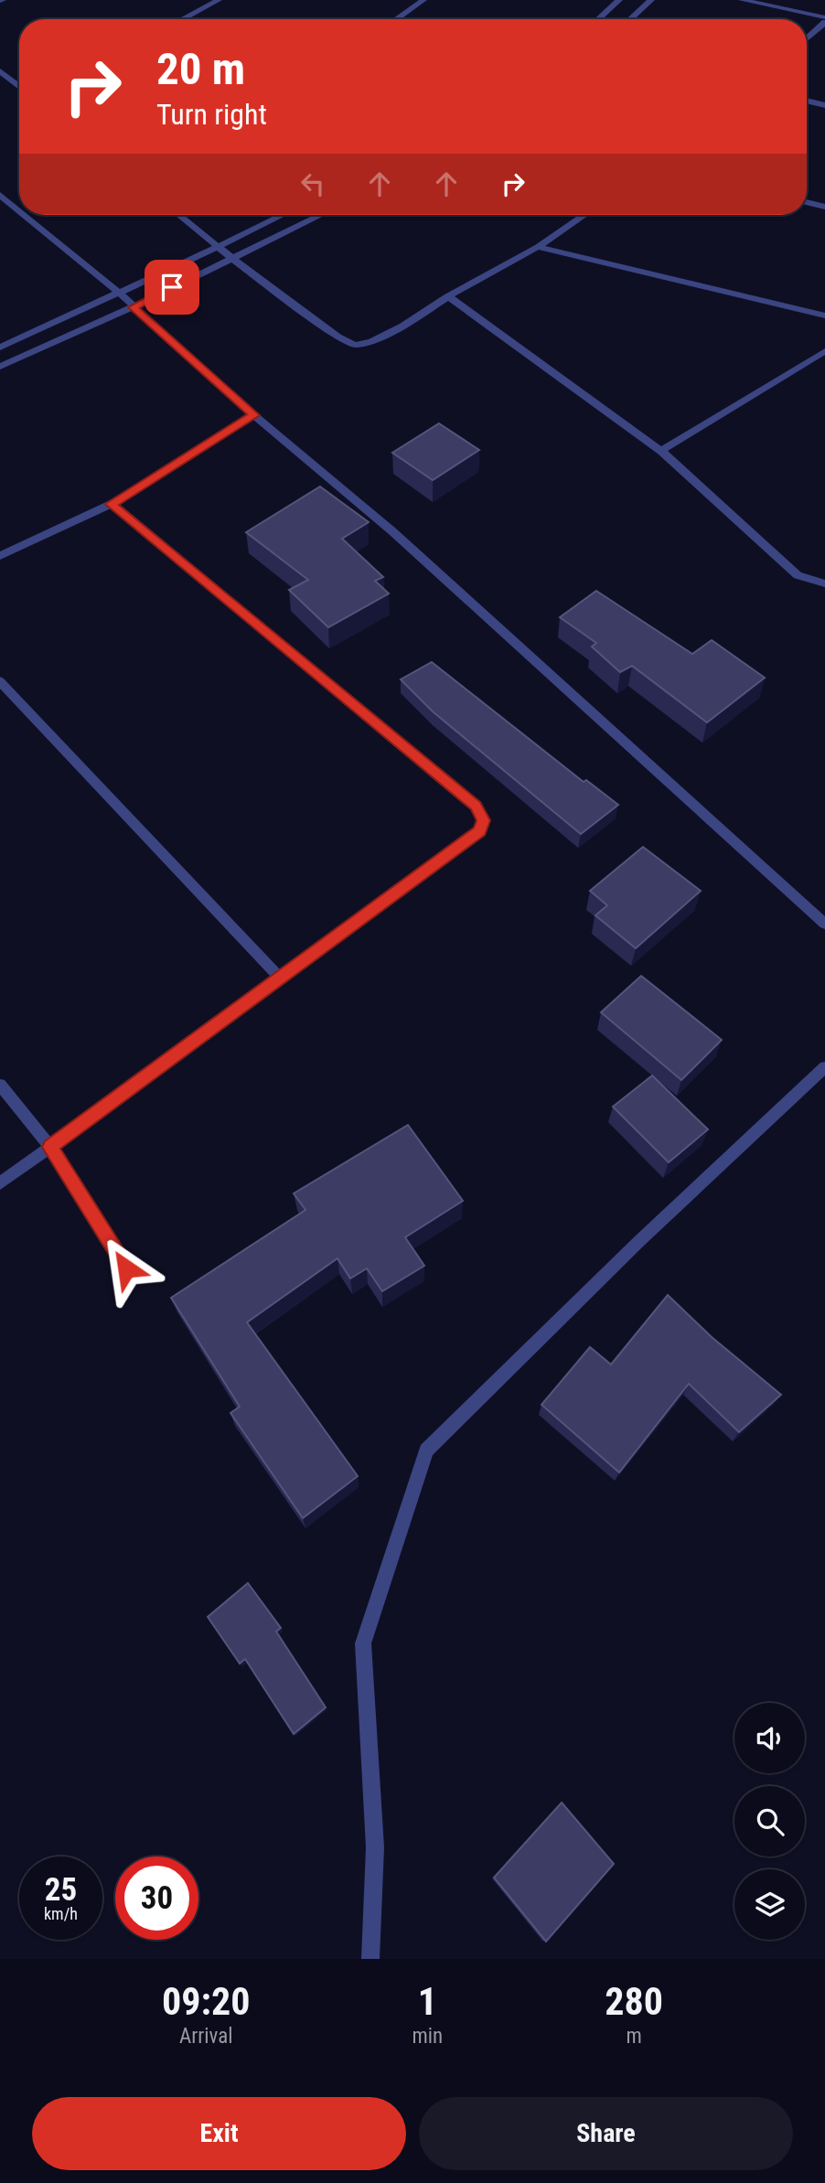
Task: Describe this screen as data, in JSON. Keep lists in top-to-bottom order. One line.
{"page":{"turn":["20 m","Turn right"],"speed":"25 km/h","limit":"30","eta":["09:20","Arrival","1","min","280","m"],"buttons":["Exit","Share"]}}
